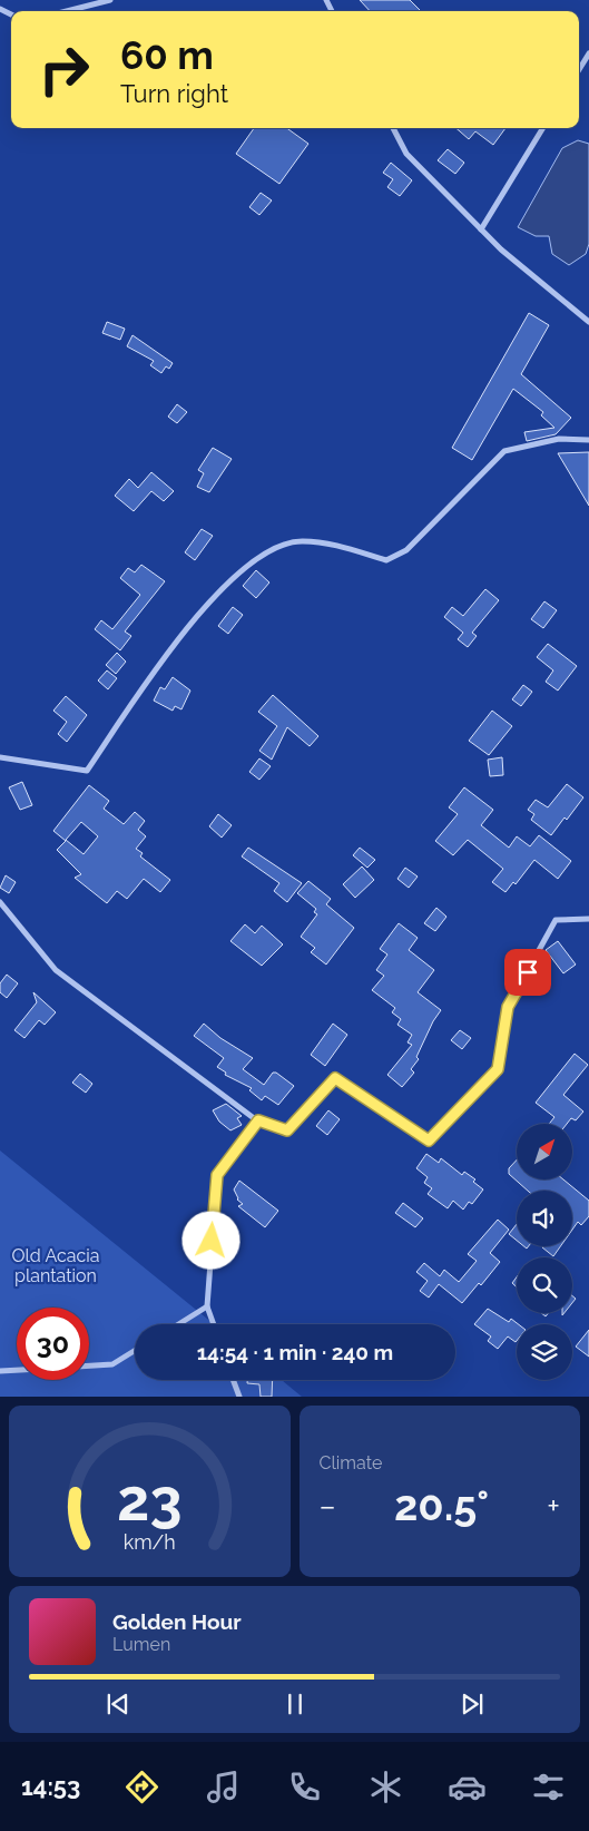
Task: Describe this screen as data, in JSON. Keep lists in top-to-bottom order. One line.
{"parks":["Old Acacia plantation"],"north":"top right","page":{"turn":["60 m","Turn right"],"limit":"30","trip":"14:54 · 1 min · 240 m","tile":"Climate","heat":["−","20.5°","+"],"song":["Golden Hour","Lumen"],"tabs":"14:53","gauge":["23","km/h"]}}
